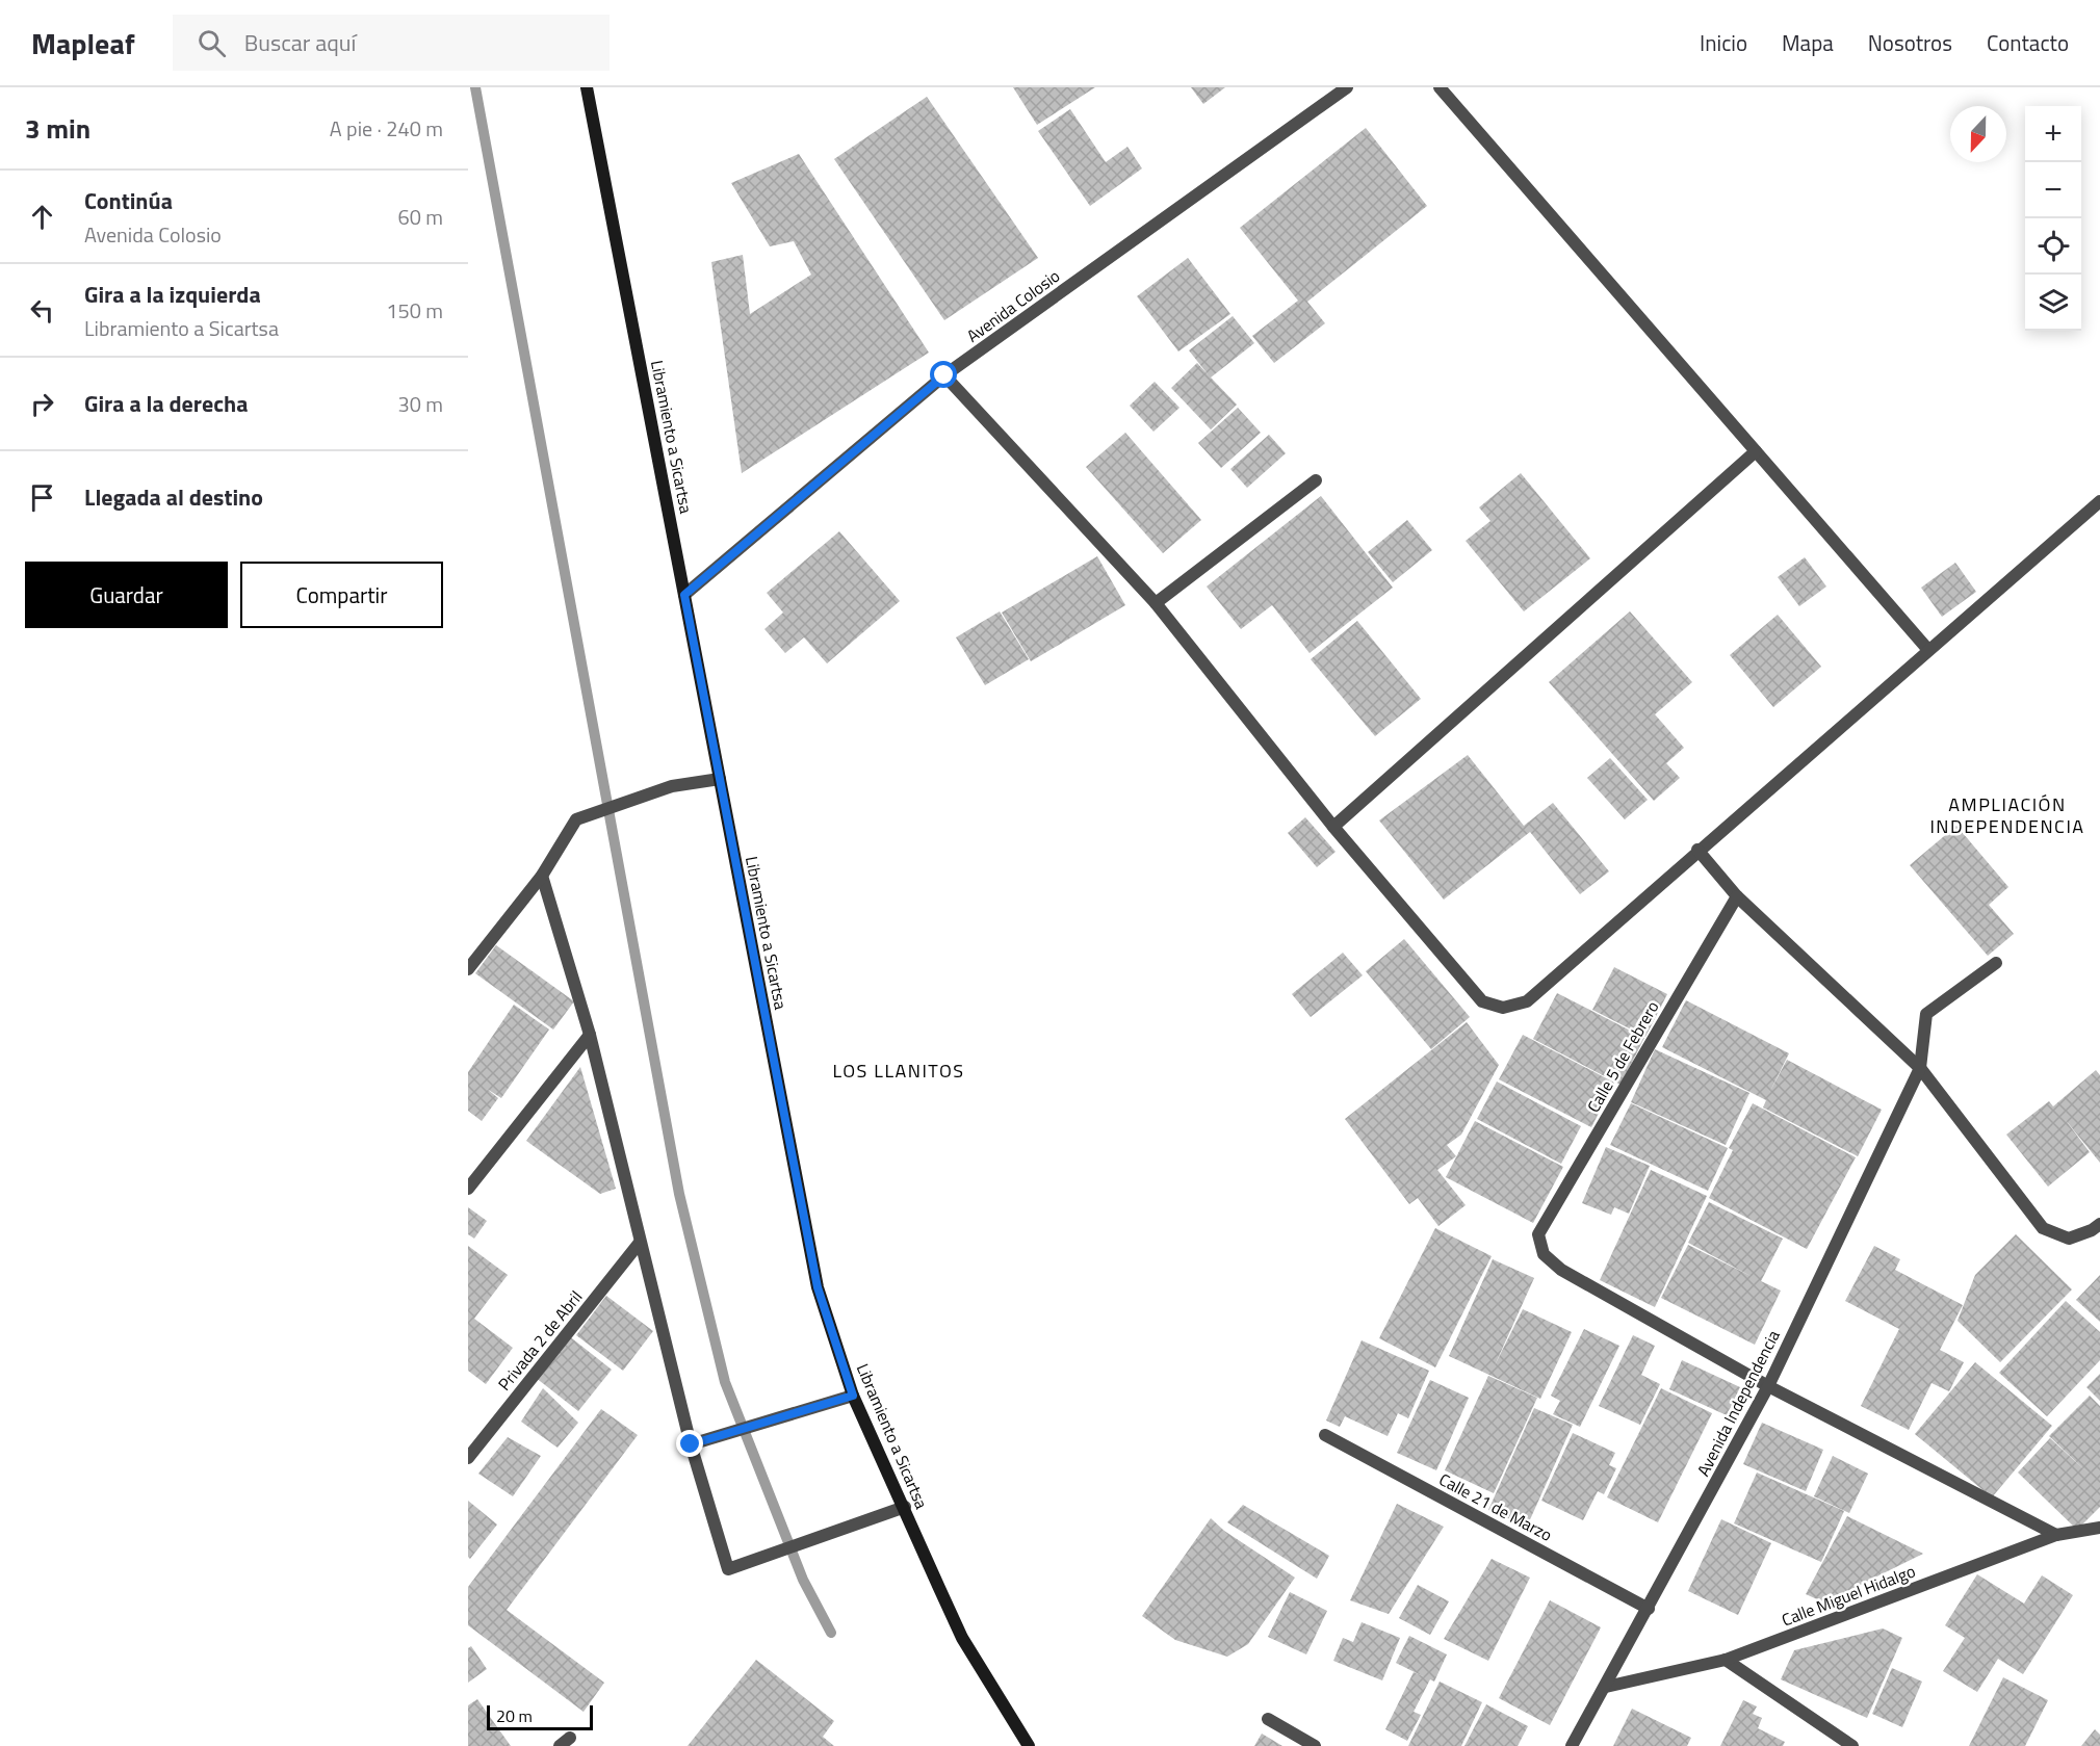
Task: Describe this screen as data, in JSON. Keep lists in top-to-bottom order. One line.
{"streets":{"main road":["Libramiento a Sicartsa"],"street":["Avenida Colosio","Calle 5 de Febrero","Privada 2 de Abril","Avenida Independencia","Calle 21 de Marzo","Calle Miguel Hidalgo"]},"crossings":[["Avenida Colosio","Libramiento a Sicartsa"],["Calle 5 de Febrero","Avenida Independencia"],["Avenida Independencia","Calle 21 de Marzo"],["Avenida Independencia","Calle Miguel Hidalgo"]],"districts":["AMPLIACIÓN INDEPENDENCIA","LOS LLANITOS"],"scale_bar":"20 m","north":"bottom","page":{"header":"Mapleaf","search":"Buscar aquí","nav":["Inicio","Mapa","Nosotros","Contacto"],"heading":["3 min","A pie · 240 m"],"map_buttons":["+","−"],"list":[["Continúa","Avenida Colosio","60 m"],["Gira a la izquierda","Libramiento a Sicartsa","150 m"],["Gira a la derecha","30 m"],"Llegada al destino"],"buttons":["Guardar","Compartir"],"scale":"20 m"}}
